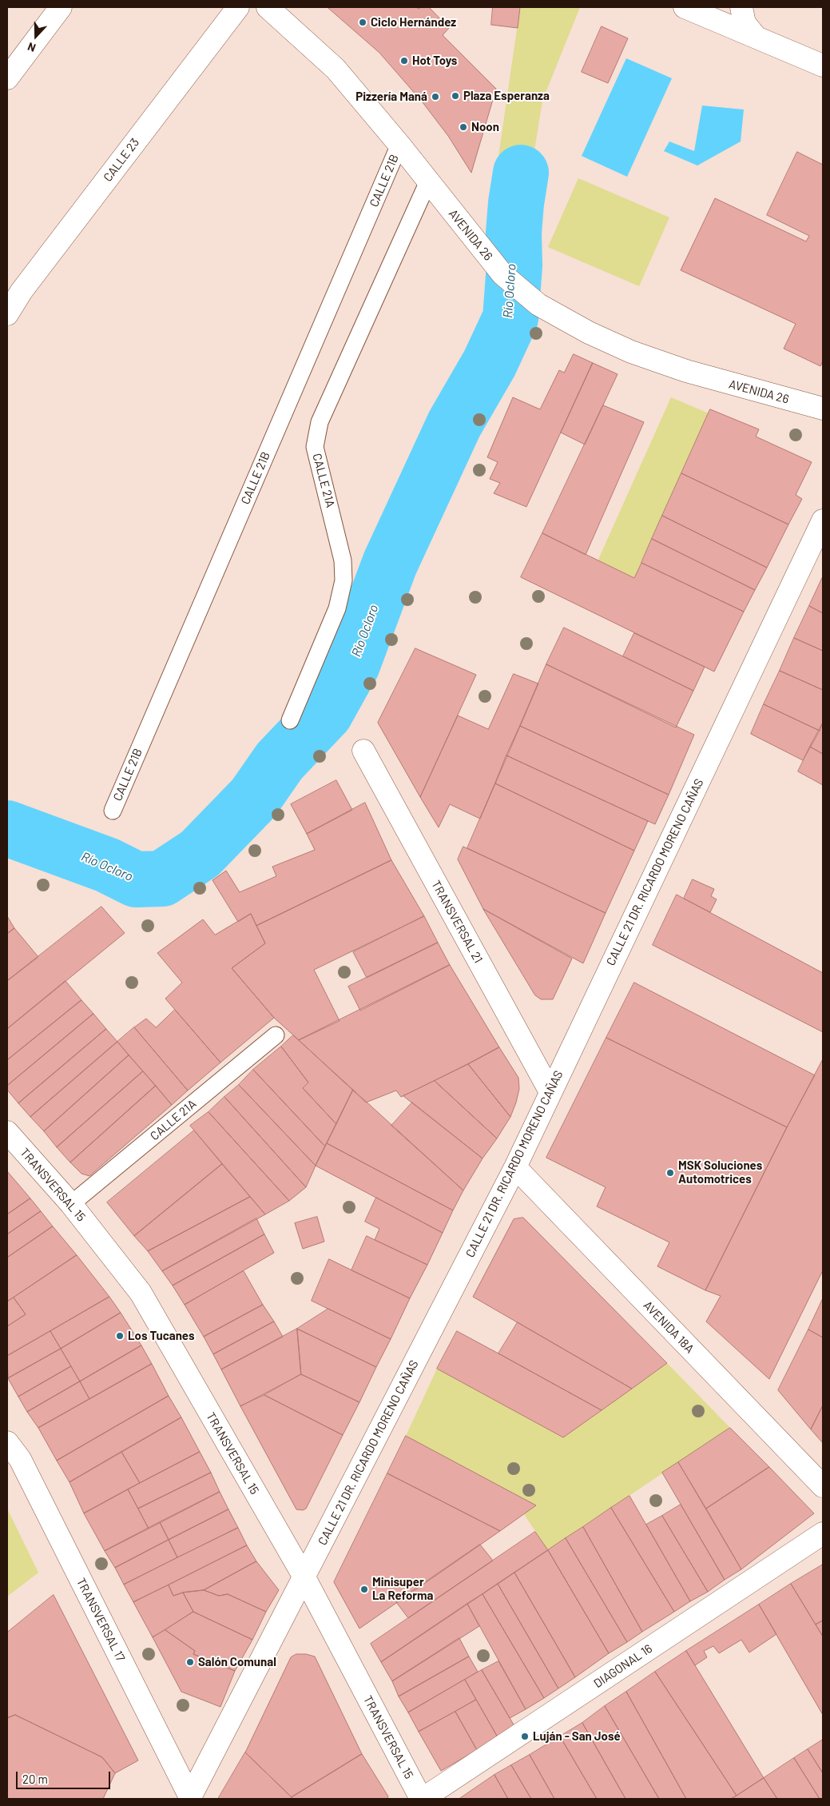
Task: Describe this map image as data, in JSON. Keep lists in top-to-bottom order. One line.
{"streets":{"street":["CALLE 23","AVENIDA 26","CALLE 21 DR. RICARDO MORENO CAÑAS","TRANSVERSAL 21","TRANSVERSAL 15","AVENIDA 18A","TRANSVERSAL 17","DIAGONAL 16"],"lane":["CALLE 21B","CALLE 21A"]},"crossings":[["CALLE 21B","AVENIDA 26"],["AVENIDA 26","CALLE 21A"],["CALLE 21A","TRANSVERSAL 15"],["CALLE 21 DR. RICARDO MORENO CAÑAS","TRANSVERSAL 21"],["CALLE 21 DR. RICARDO MORENO CAÑAS","TRANSVERSAL 15"],["CALLE 21 DR. RICARDO MORENO CAÑAS","AVENIDA 18A"],["CALLE 21 DR. RICARDO MORENO CAÑAS","TRANSVERSAL 17"],["TRANSVERSAL 15","DIAGONAL 16"]],"water":["Río Ocloro"],"places":["Ciclo Hernández","Hot Toys","Plaza Esperanza","Pizzería Maná","Noon","MSK Soluciones Automotrices","Los Tucanes","Minisuper La Reforma","Salón Comunal","Luján - San José"],"scale_bar":"20 m","north":"bottom"}
